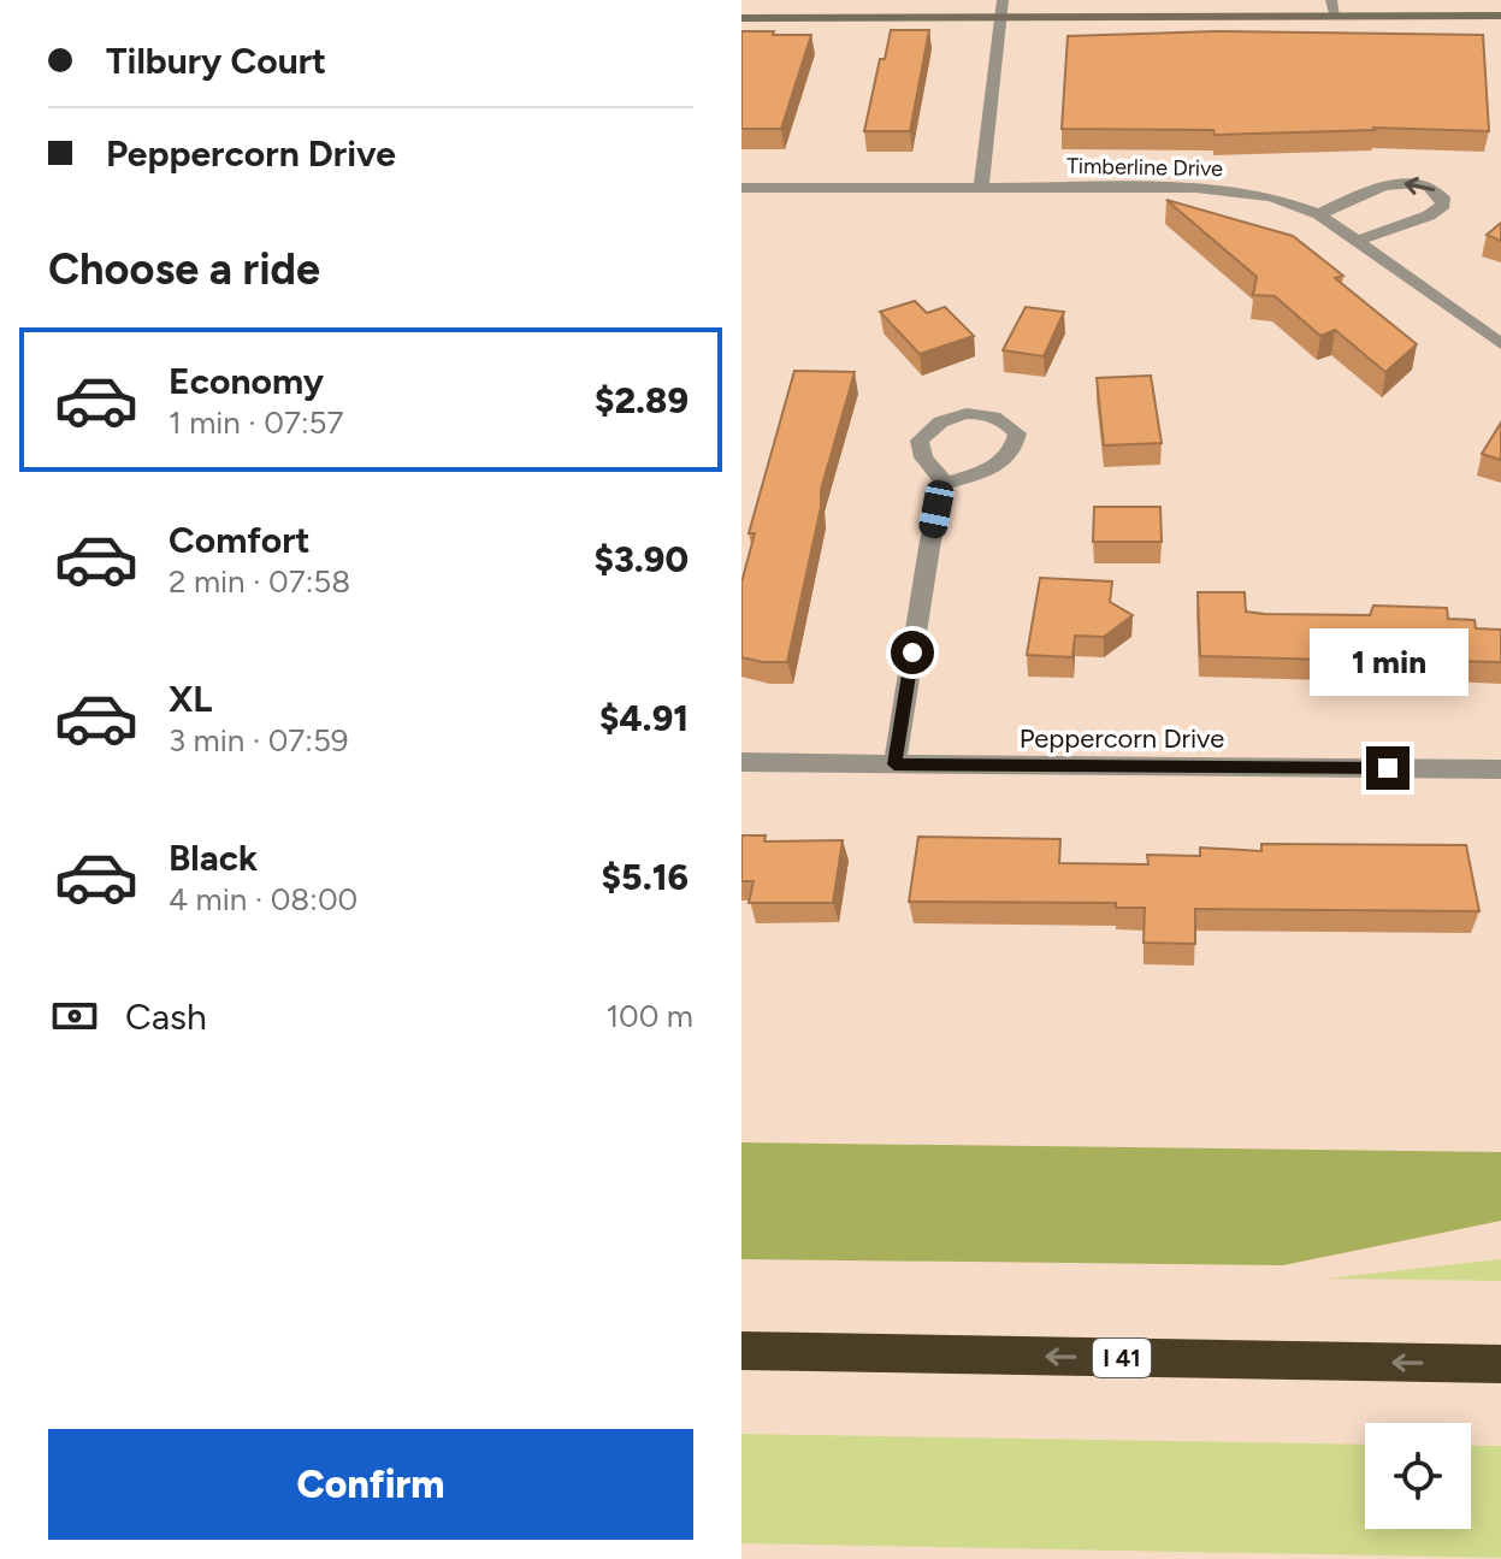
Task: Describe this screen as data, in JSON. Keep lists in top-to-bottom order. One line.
{"streets":{"highway":["I 41"],"street":["Timberline Drive","Peppercorn Drive"]},"page":{"banner":["Tilbury Court","Peppercorn Drive"],"heading":"Choose a ride","list":[{"name":"Economy","note":"1 min · 07:57","value":"$2.89"},{"name":"Comfort","note":"2 min · 07:58","value":"$3.90"},{"name":"XL","note":"3 min · 07:59","value":"$4.91"},{"name":"Black","note":"4 min · 08:00","value":"$5.16"}],"bubble":"1 min","pay":["Cash","100 m"],"buttons":"Confirm"}}
